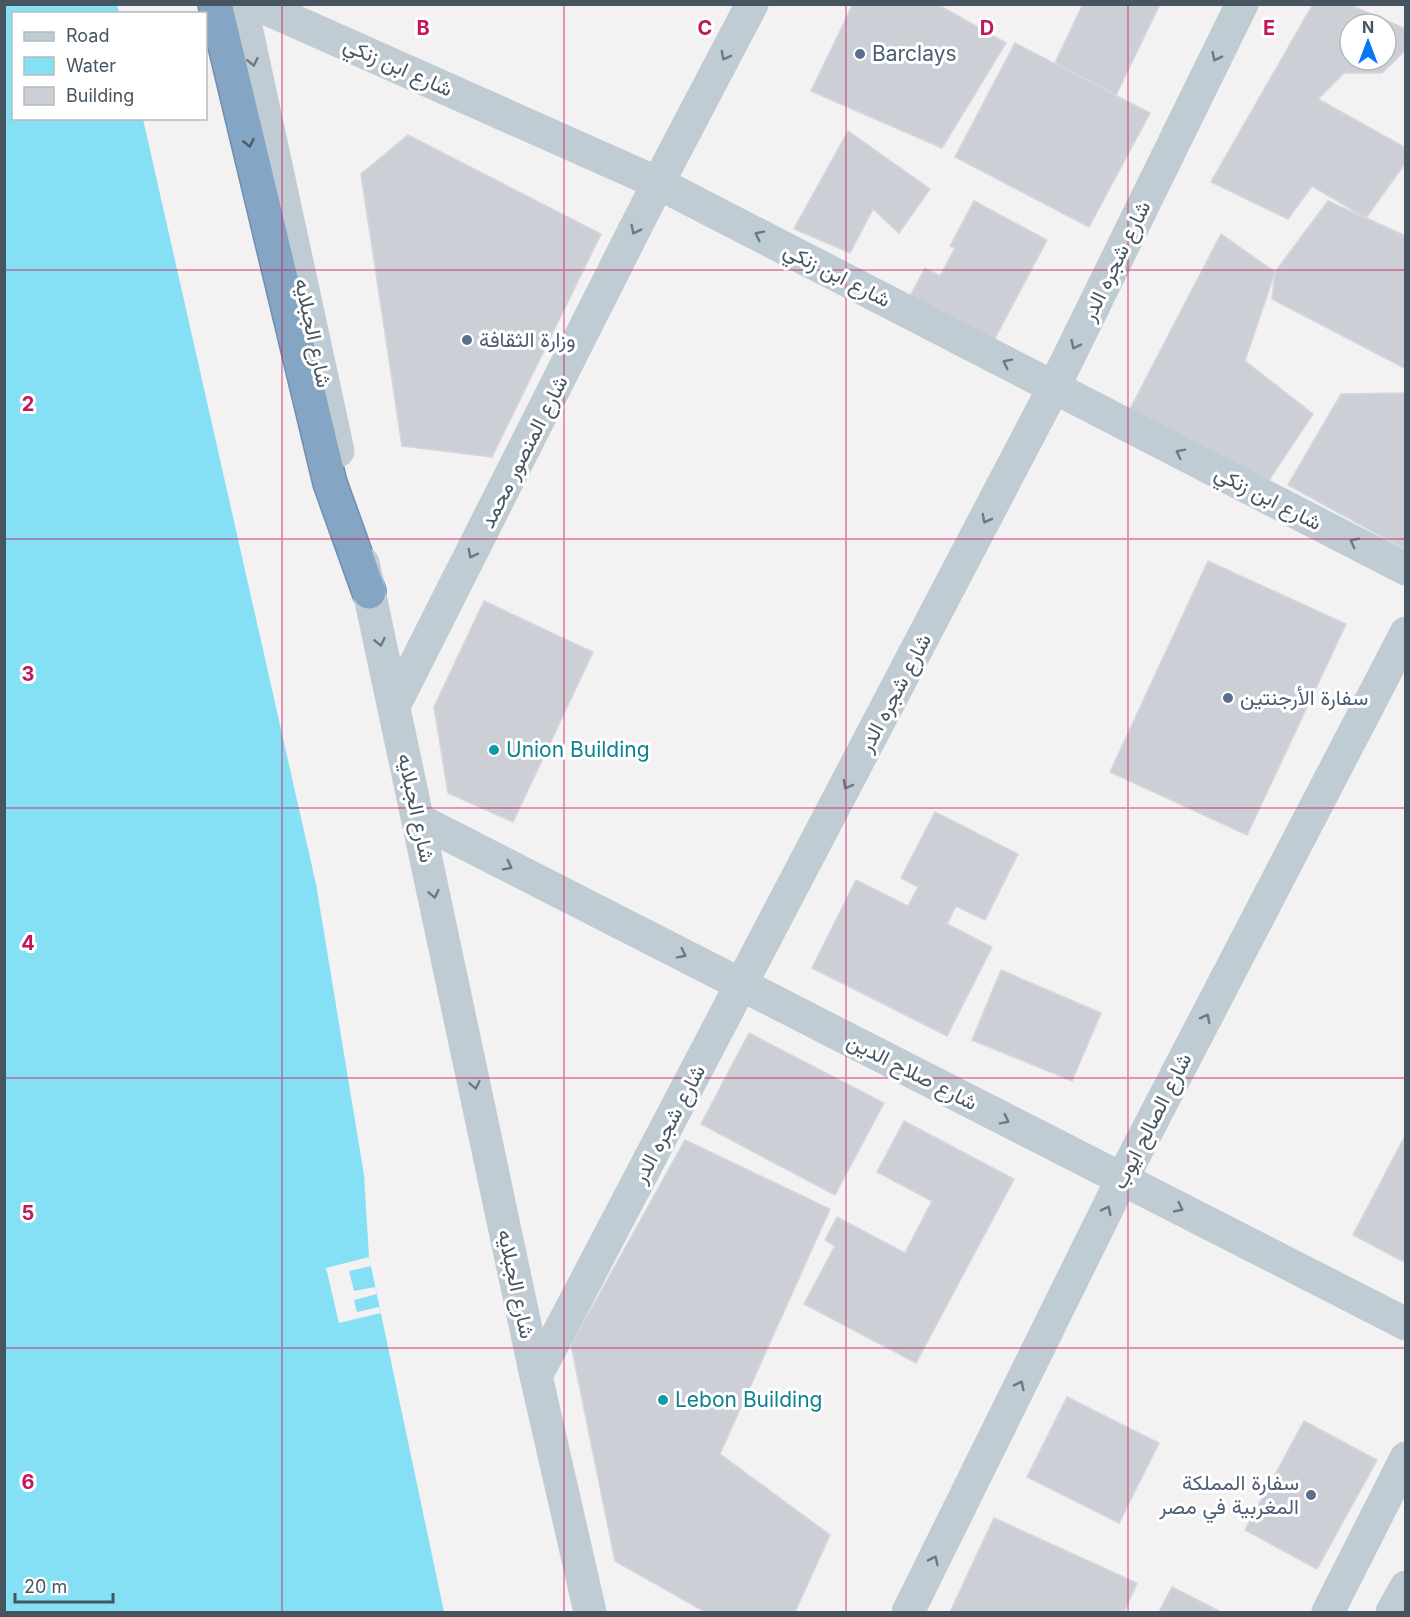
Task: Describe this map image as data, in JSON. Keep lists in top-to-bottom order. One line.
{"streets":{"street":["شارع ابن زنكي","شارع شجره الدر","شارع الجبلايه","شارع المنصور محمد","شارع صلاح الدين","شارع الصالح ايوب"]},"crossings":[["شارع ابن زنكي","شارع شجره الدر"],["شارع ابن زنكي","شارع المنصور محمد"],["شارع شجره الدر","شارع الجبلايه"],["شارع شجره الدر","شارع صلاح الدين"],["شارع الجبلايه","شارع المنصور محمد"],["شارع الجبلايه","شارع صلاح الدين"],["شارع صلاح الدين","شارع الصالح ايوب"]],"one_way":["شارع ابن زنكي","شارع شجره الدر","شارع الجبلايه","شارع المنصور محمد","شارع صلاح الدين","شارع الصالح ايوب"],"places":["Barclays","وزارة الثقافة","سفارة الأرجنتين","Union Building","Lebon Building","سفارة المملكة المغربية في مصر"],"legend":["Road","Water","Building"],"scale_bar":"20 m","north":"top","grid":{"columns":["B","C","D","E"],"rows":["2","3","4","5","6"]}}
